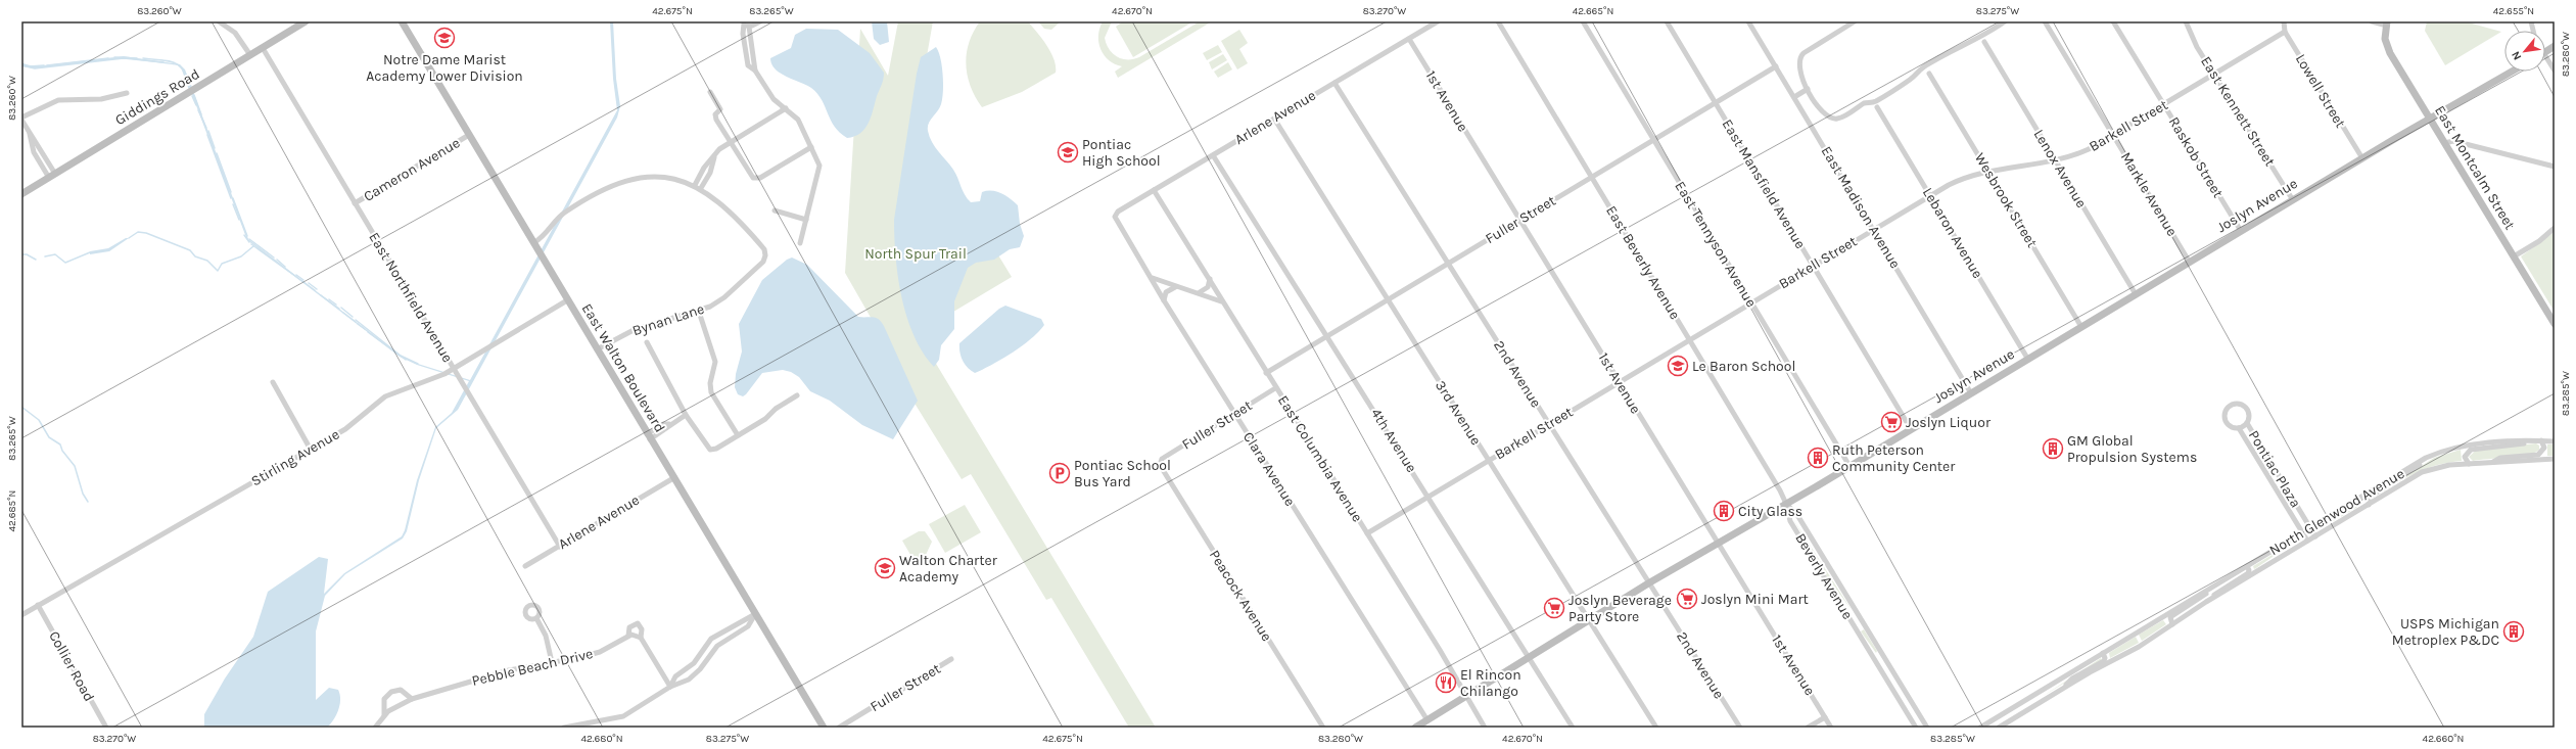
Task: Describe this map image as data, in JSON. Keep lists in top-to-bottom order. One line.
{"streets":{"main road":["Giddings Road","East Montcalm Street","Joslyn Avenue","East Walton Boulevard"],"street":["Lowell Street","1st Avenue","East Kennett Street","Arlene Avenue","Barkell Street","Raskob Street","Lenox Avenue","Cameron Avenue","East Mansfield Avenue","Markle Avenue","Wesbrook Street","East Madison Avenue","Fuller Street","Lebaron Avenue","East Tennyson Avenue","East Beverly Avenue","East Northfield Avenue","Bynan Lane","2nd Avenue","3rd Avenue","4th Avenue","Stirling Avenue","East Columbia Avenue","Clara Avenue","Pontiac Plaza","North Glenwood Avenue","Beverly Avenue","Peacock Avenue","Collier Road","Pebble Beach Drive"]},"crossings":[["Lowell Street","Barkell Street"],["Lowell Street","Joslyn Avenue"],["Giddings Road","East Northfield Avenue"],["1st Avenue","Arlene Avenue"],["1st Avenue","Barkell Street"],["1st Avenue","Joslyn Avenue"],["1st Avenue","Fuller Street"],["East Kennett Street","Barkell Street"],["East Kennett Street","Joslyn Avenue"],["Arlene Avenue","East Northfield Avenue"],["Arlene Avenue","East Walton Boulevard"],["Arlene Avenue","2nd Avenue"],["Arlene Avenue","3rd Avenue"],["Arlene Avenue","4th Avenue"],["Arlene Avenue","East Columbia Avenue"],["Arlene Avenue","Clara Avenue"],["Barkell Street","Raskob Street"],["Barkell Street","Lenox Avenue"],["Barkell Street","East Mansfield Avenue"],["Barkell Street","Markle Avenue"],["Barkell Street","Wesbrook Street"],["Barkell Street","East Madison Avenue"],["Barkell Street","Lebaron Avenue"],["Barkell Street","East Tennyson Avenue"],["Barkell Street","East Beverly Avenue"],["Barkell Street","2nd Avenue"],["Barkell Street","3rd Avenue"],["Barkell Street","4th Avenue"],["Barkell Street","East Columbia Avenue"],["Raskob Street","Joslyn Avenue"],["East Montcalm Street","Joslyn Avenue"],["Lenox Avenue","Joslyn Avenue"],["Cameron Avenue","East Northfield Avenue"],["Cameron Avenue","East Walton Boulevard"],["East Mansfield Avenue","Joslyn Avenue"],["East Mansfield Avenue","Fuller Street"],["Markle Avenue","Joslyn Avenue"],["Wesbrook Street","Joslyn Avenue"],["Joslyn Avenue","East Madison Avenue"],["Joslyn Avenue","Lebaron Avenue"],["Joslyn Avenue","East Tennyson Avenue"],["Joslyn Avenue","East Beverly Avenue"],["Joslyn Avenue","2nd Avenue"],["Joslyn Avenue","3rd Avenue"],["Joslyn Avenue","4th Avenue"],["Joslyn Avenue","East Columbia Avenue"],["Joslyn Avenue","Clara Avenue"],["Joslyn Avenue","Beverly Avenue"],["East Madison Avenue","Fuller Street"],["Fuller Street","East Tennyson Avenue"],["Fuller Street","East Beverly Avenue"],["Fuller Street","2nd Avenue"],["Fuller Street","3rd Avenue"],["Fuller Street","4th Avenue"],["Fuller Street","East Columbia Avenue"],["Fuller Street","Clara Avenue"],["Fuller Street","Peacock Avenue"],["East Beverly Avenue","Beverly Avenue"],["East Northfield Avenue","Stirling Avenue"],["Bynan Lane","East Walton Boulevard"],["East Walton Boulevard","Stirling Avenue"],["Stirling Avenue","Collier Road"],["Pontiac Plaza","North Glenwood Avenue"]],"parks":["North Spur Trail"],"places":{"school or university":["Notre Dame Marist Academy Lower Division","Pontiac High School","Le Baron School","Walton Charter Academy"],"supermarket":["Joslyn Liquor","Joslyn Mini Mart","Joslyn Beverage Party Store"],"building":["GM Global Propulsion Systems","Ruth Peterson Community Center","City Glass","USPS Michigan Metroplex P&DC"],"parking":["Pontiac School Bus Yard"],"restaurant":["El Rincon Chilango"]},"north":"bottom left","coordinates":["83.260°W","42.675°N","83.265°W","42.670°N","83.270°W","42.665°N","83.275°W","42.655°N","83.280°W","83.285°W","42.685°N","42.680°N","42.660°N"]}
